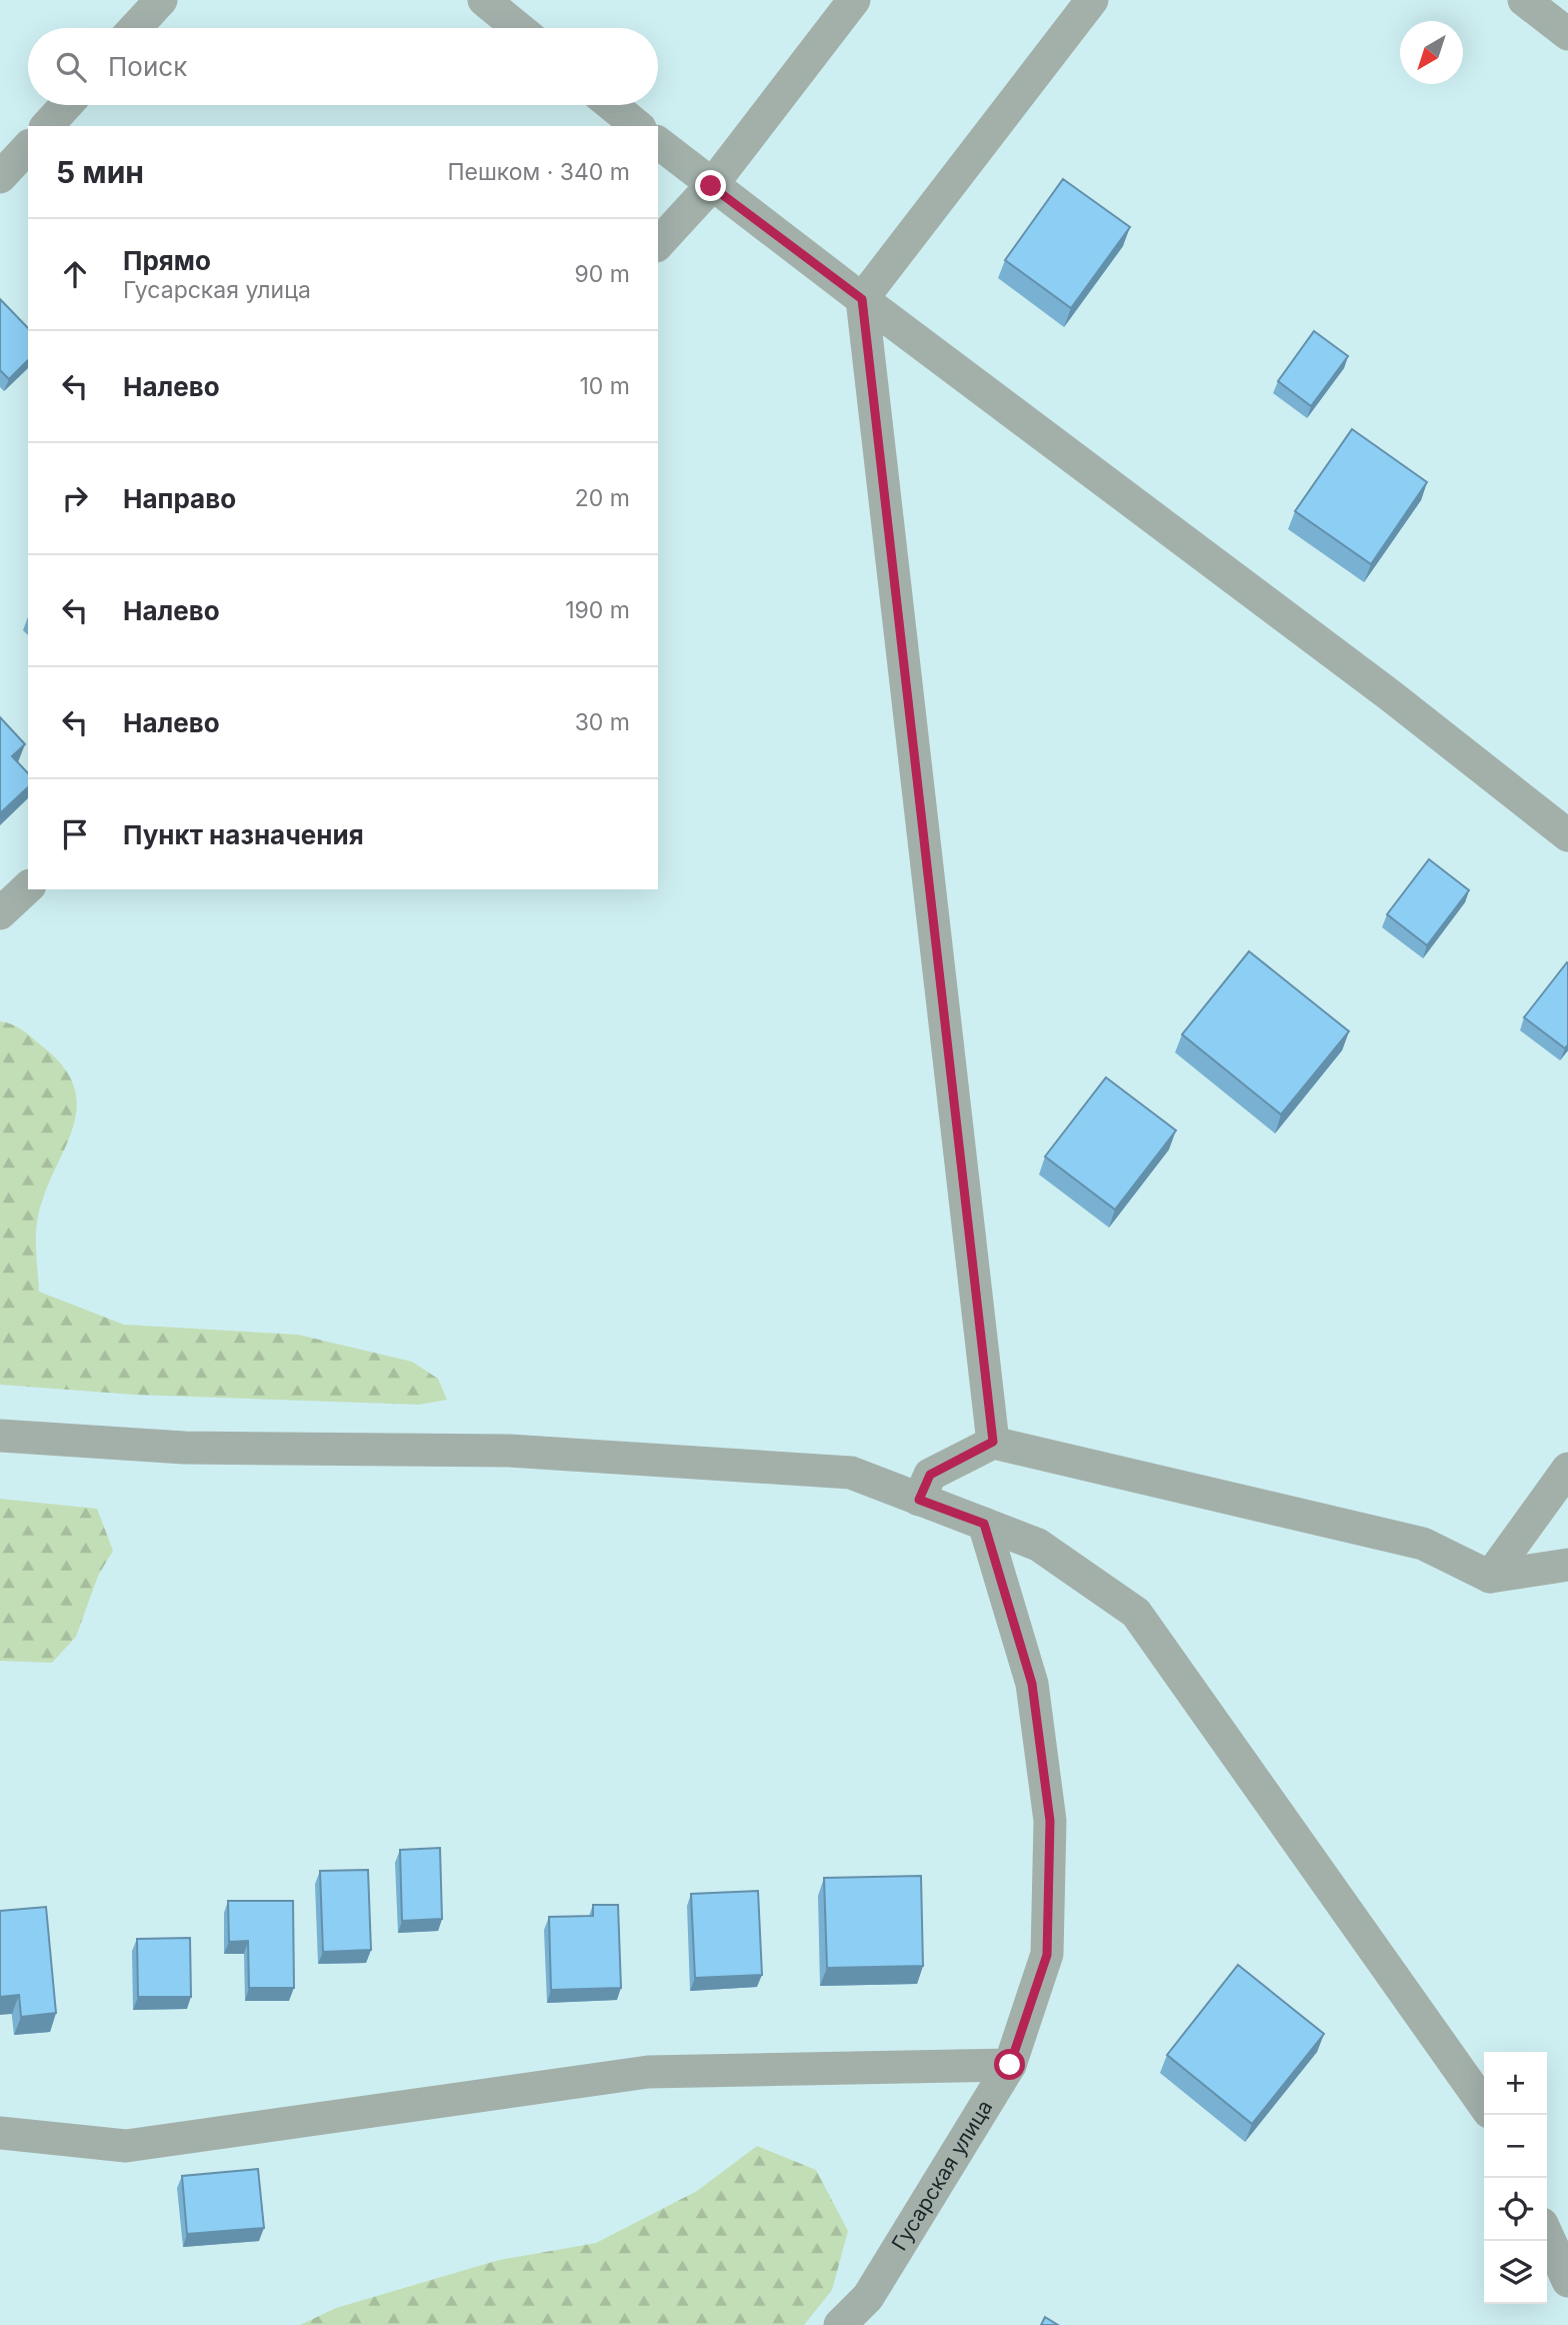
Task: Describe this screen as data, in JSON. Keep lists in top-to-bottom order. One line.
{"streets":{"street":["Гусарская улица"]},"north":"bottom left","page":{"search":"Поиск","heading":["5 мин","Пешком · 340 m"],"list":[["Прямо","Гусарская улица","90 m"],["Налево","10 m"],["Направо","20 m"],["Налево","190 m"],["Налево","30 m"],"Пункт назначения"],"map_buttons":["+","−"]}}
